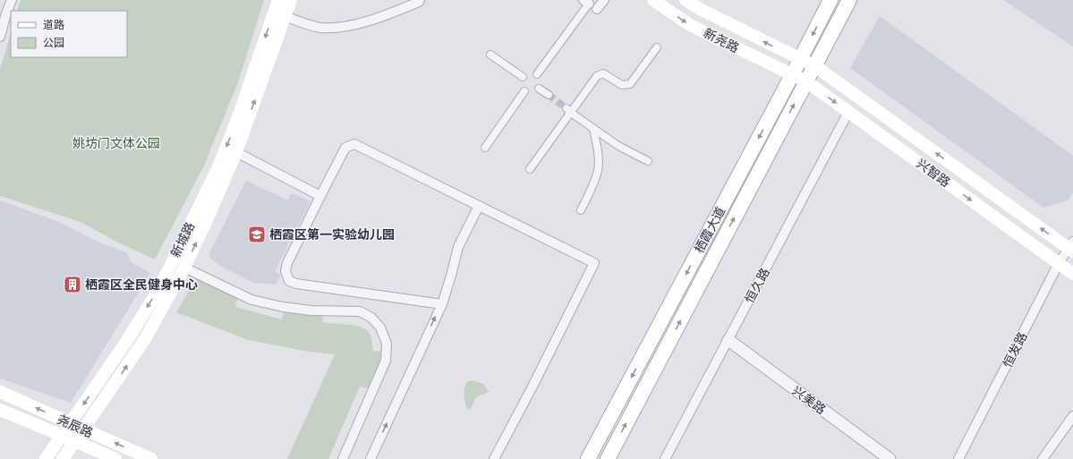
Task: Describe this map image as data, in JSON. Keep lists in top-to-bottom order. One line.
{"streets":{"main road":["新尧路","兴智路","栖霞大道","新城路","尧辰路"],"street":["恒久路","恒发路","兴美路"]},"crossings":[["新尧路","兴智路"],["新尧路","栖霞大道"],["兴智路","栖霞大道"],["兴智路","恒久路"],["兴智路","恒发路"],["新城路","尧辰路"],["恒久路","兴美路"]],"parks":["姚坊门文体公园"],"places":{"school or university":["栖霞区第一实验幼儿园"],"building":["栖霞区全民健身中心"]},"legend":["道路","公园"]}
